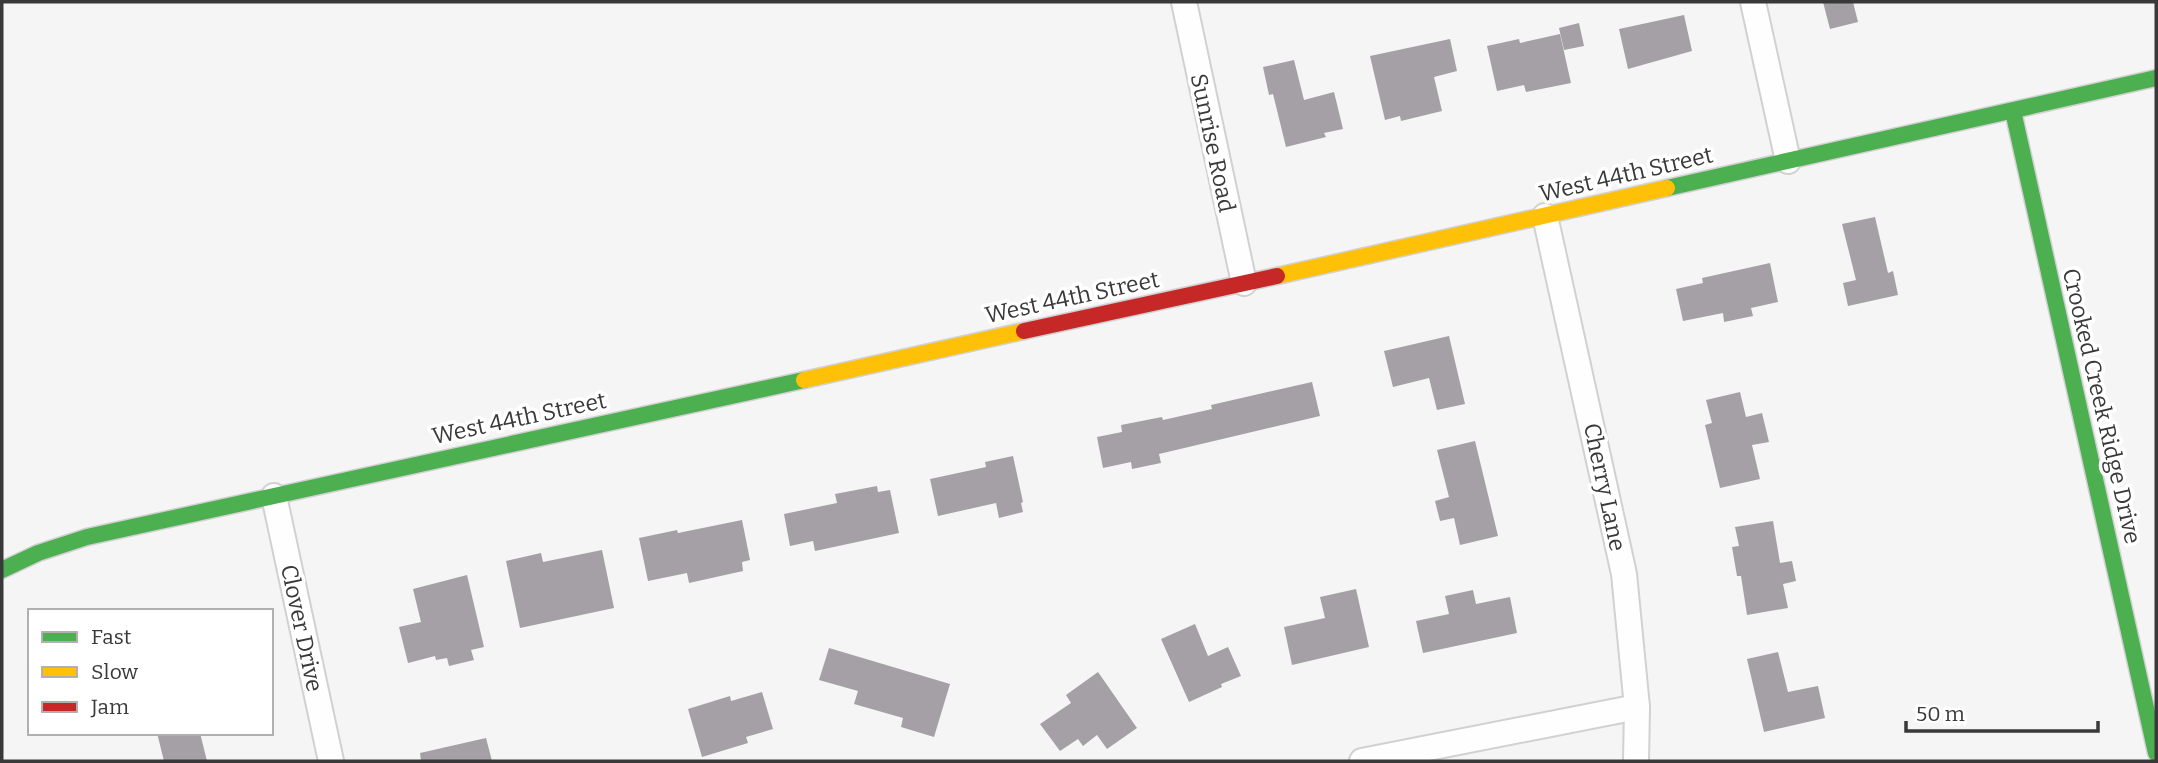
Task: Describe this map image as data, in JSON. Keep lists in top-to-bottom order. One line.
{"streets":{"street":["Sunrise Road","West 44th Street","Crooked Creek Ridge Drive","Cherry Lane","Clover Drive"]},"crossings":[["Sunrise Road","West 44th Street"],["West 44th Street","Crooked Creek Ridge Drive"],["West 44th Street","Cherry Lane"],["West 44th Street","Clover Drive"]],"legend":["Fast","Slow","Jam"],"scale_bar":"50 m"}
